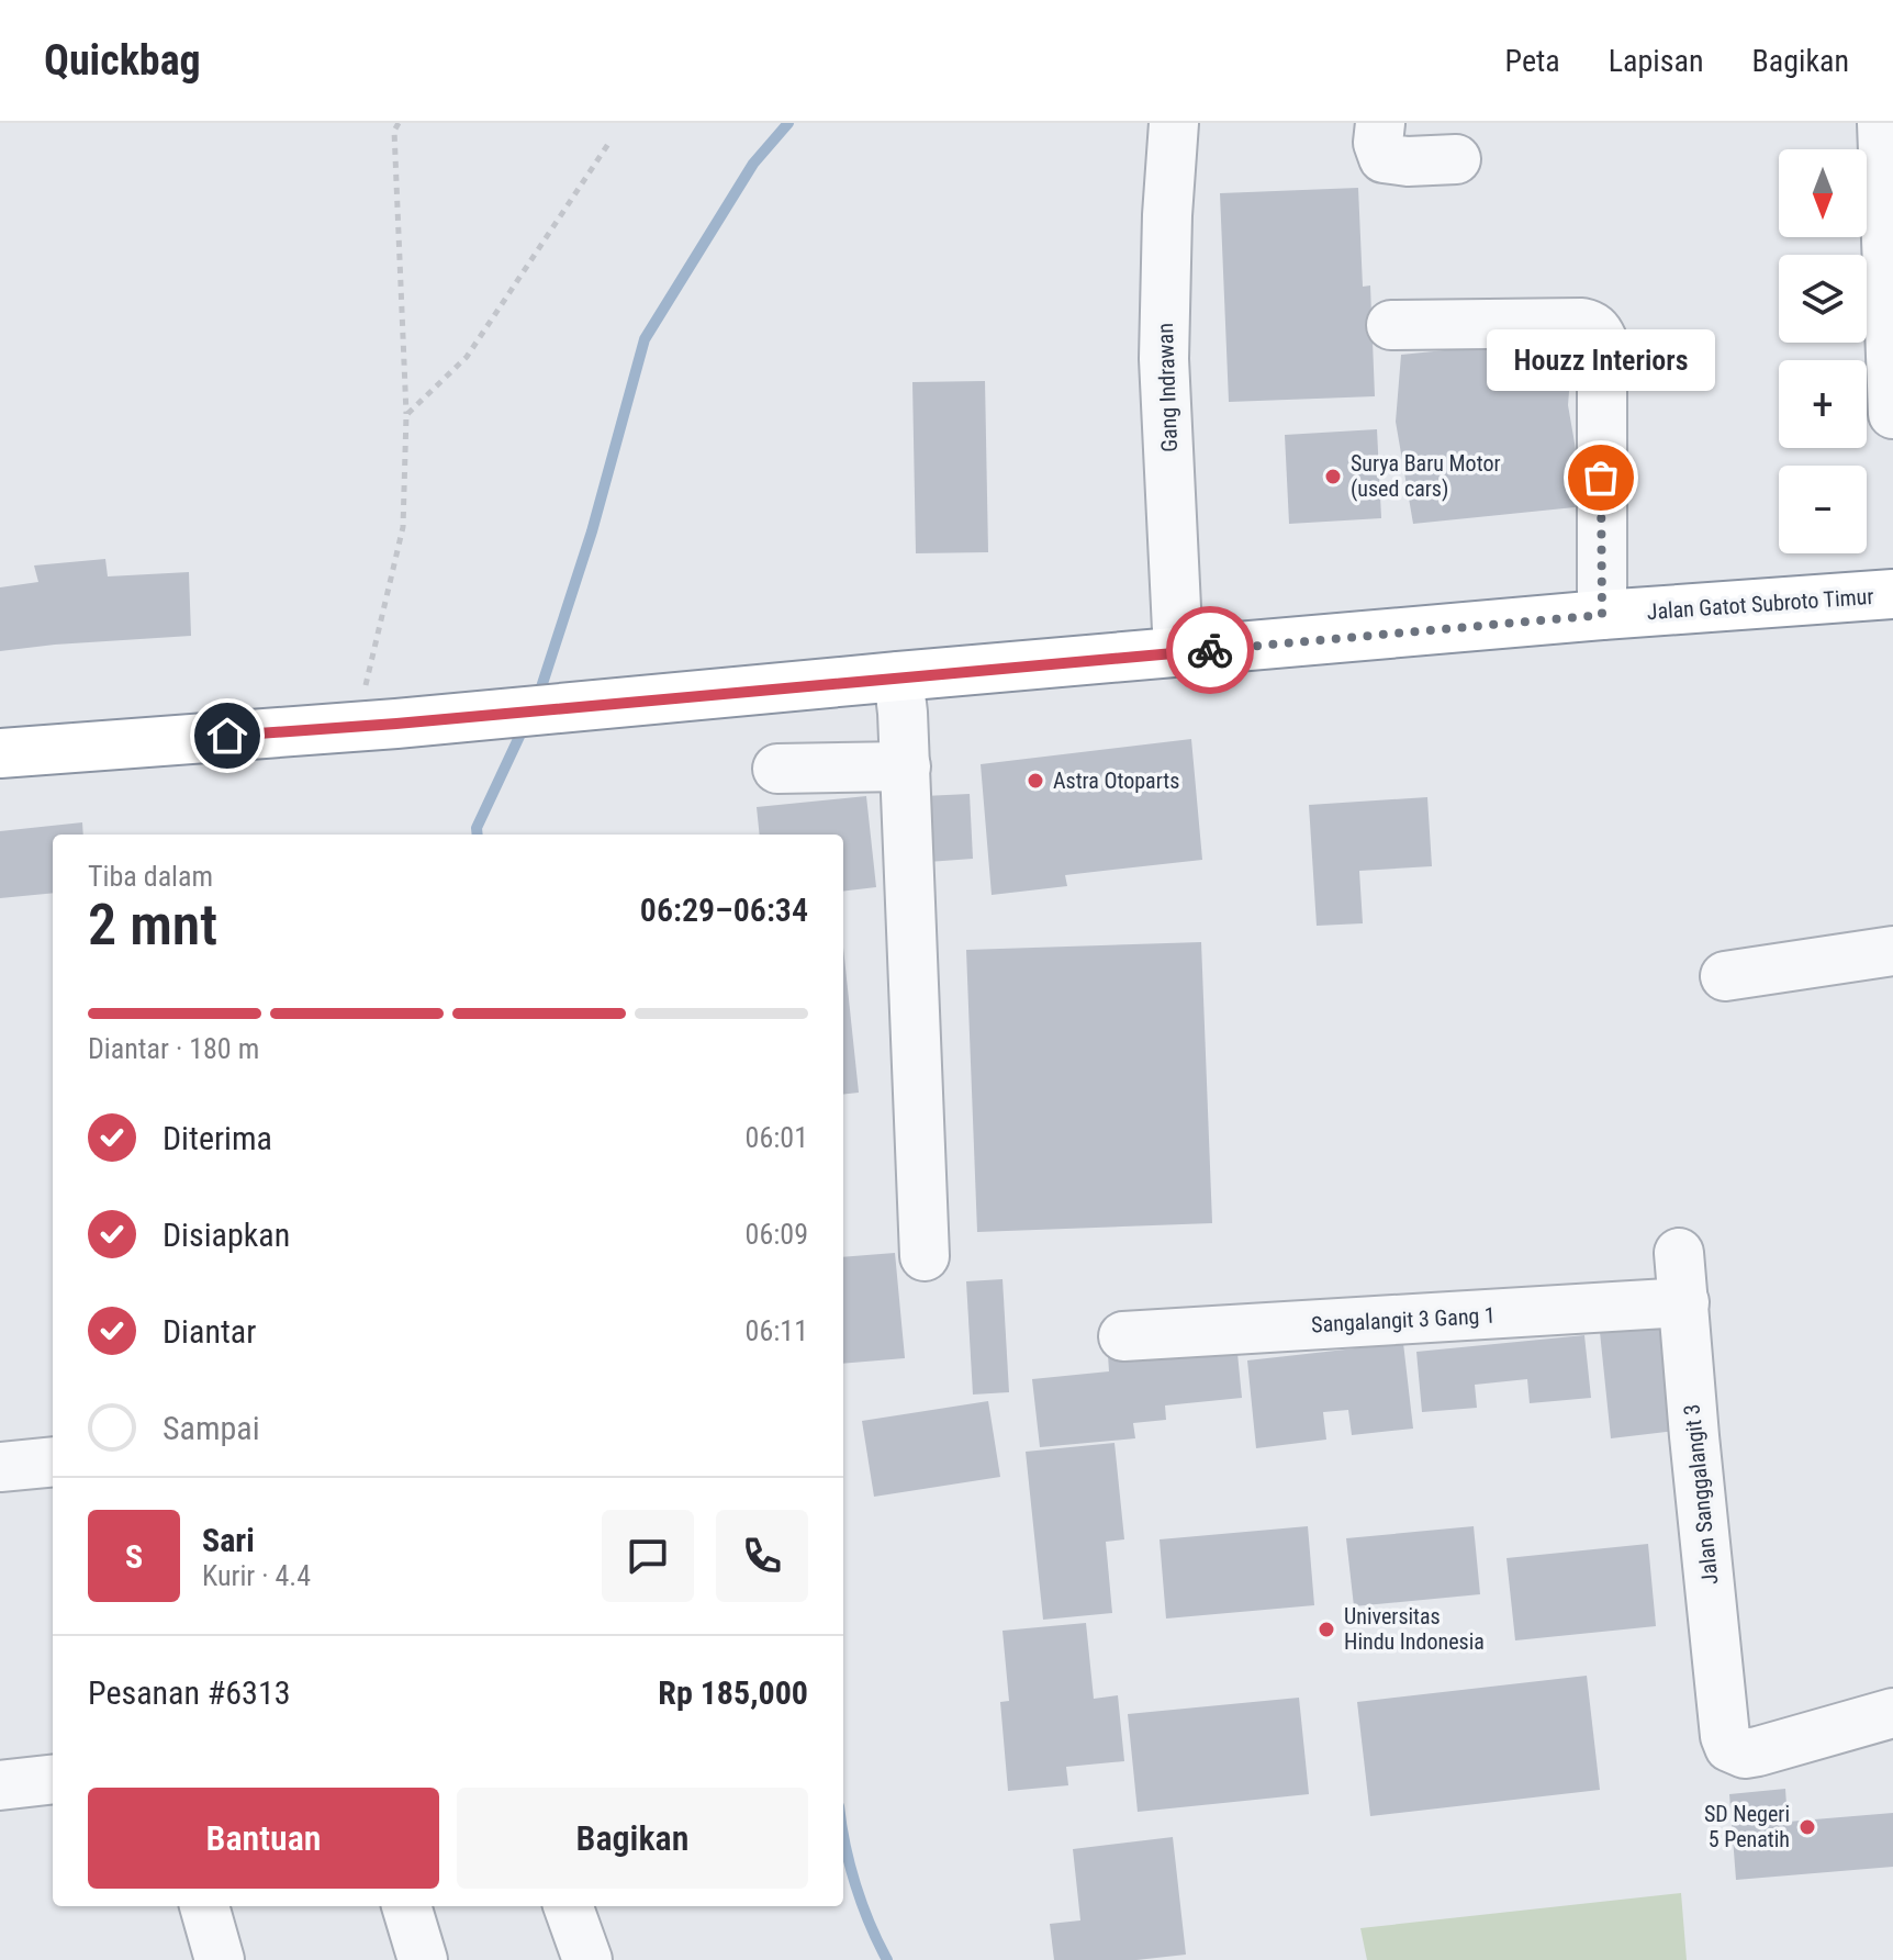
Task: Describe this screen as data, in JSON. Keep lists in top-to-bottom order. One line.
{"streets":{"highway":["Jalan Gatot Subroto Timur"],"street":["Gang Indrawan","Sangalangit 3 Gang 1","Jalan Sanggalangit 3"]},"crossings":[["Gang Indrawan","Jalan Gatot Subroto Timur"],["Sangalangit 3 Gang 1","Jalan Sanggalangit 3"]],"places":["Surya Baru Motor (used cars)","Houzz Interiors","Astra Otoparts","Universitas Hindu Indonesia","SD Negeri 5 Penatih"],"north":"bottom","page":{"header":"Quickbag","nav":["Peta","Lapisan","Bagikan"],"map_buttons":["+","−"],"bubble":"Houzz Interiors","heading":["2 mnt","Tiba dalam","06:29–06:34"],"panel":["Sari","Kurir · 4.4","Pesanan #6313","Rp 185,000"],"bar":"Diantar · 180 m","list":[["Diterima","06:01"],["Disiapkan","06:09"],["Diantar","06:11"],"Sampai"],"round":"S","buttons":["Bantuan","Bagikan"]}}
